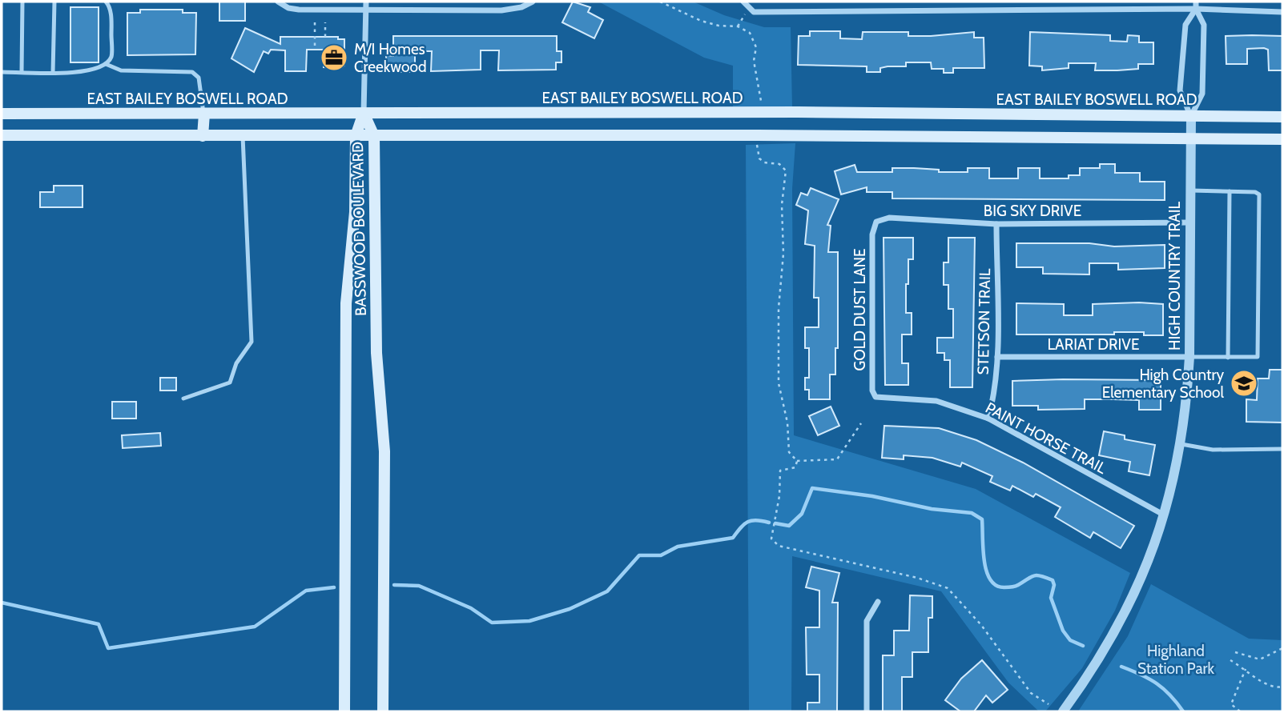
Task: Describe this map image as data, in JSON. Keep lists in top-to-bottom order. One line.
{"streets":{"main road":["EAST BAILEY BOSWELL ROAD","BASSWOOD BOULEVARD"],"street":["BIG SKY DRIVE","HIGH COUNTRY TRAIL","GOLD DUST LANE","STETSON TRAIL","LARIAT DRIVE","PAINT HORSE TRAIL"]},"crossings":[["EAST BAILEY BOSWELL ROAD","BASSWOOD BOULEVARD"],["EAST BAILEY BOSWELL ROAD","HIGH COUNTRY TRAIL"],["BIG SKY DRIVE","HIGH COUNTRY TRAIL"],["BIG SKY DRIVE","GOLD DUST LANE"],["BIG SKY DRIVE","STETSON TRAIL"],["HIGH COUNTRY TRAIL","LARIAT DRIVE"],["HIGH COUNTRY TRAIL","PAINT HORSE TRAIL"],["GOLD DUST LANE","PAINT HORSE TRAIL"],["STETSON TRAIL","LARIAT DRIVE"],["STETSON TRAIL","PAINT HORSE TRAIL"]],"parks":["Highland Station Park"],"places":{"office":["M/I Homes Creekwood"],"school or university":["High Country Elementary School"]}}
